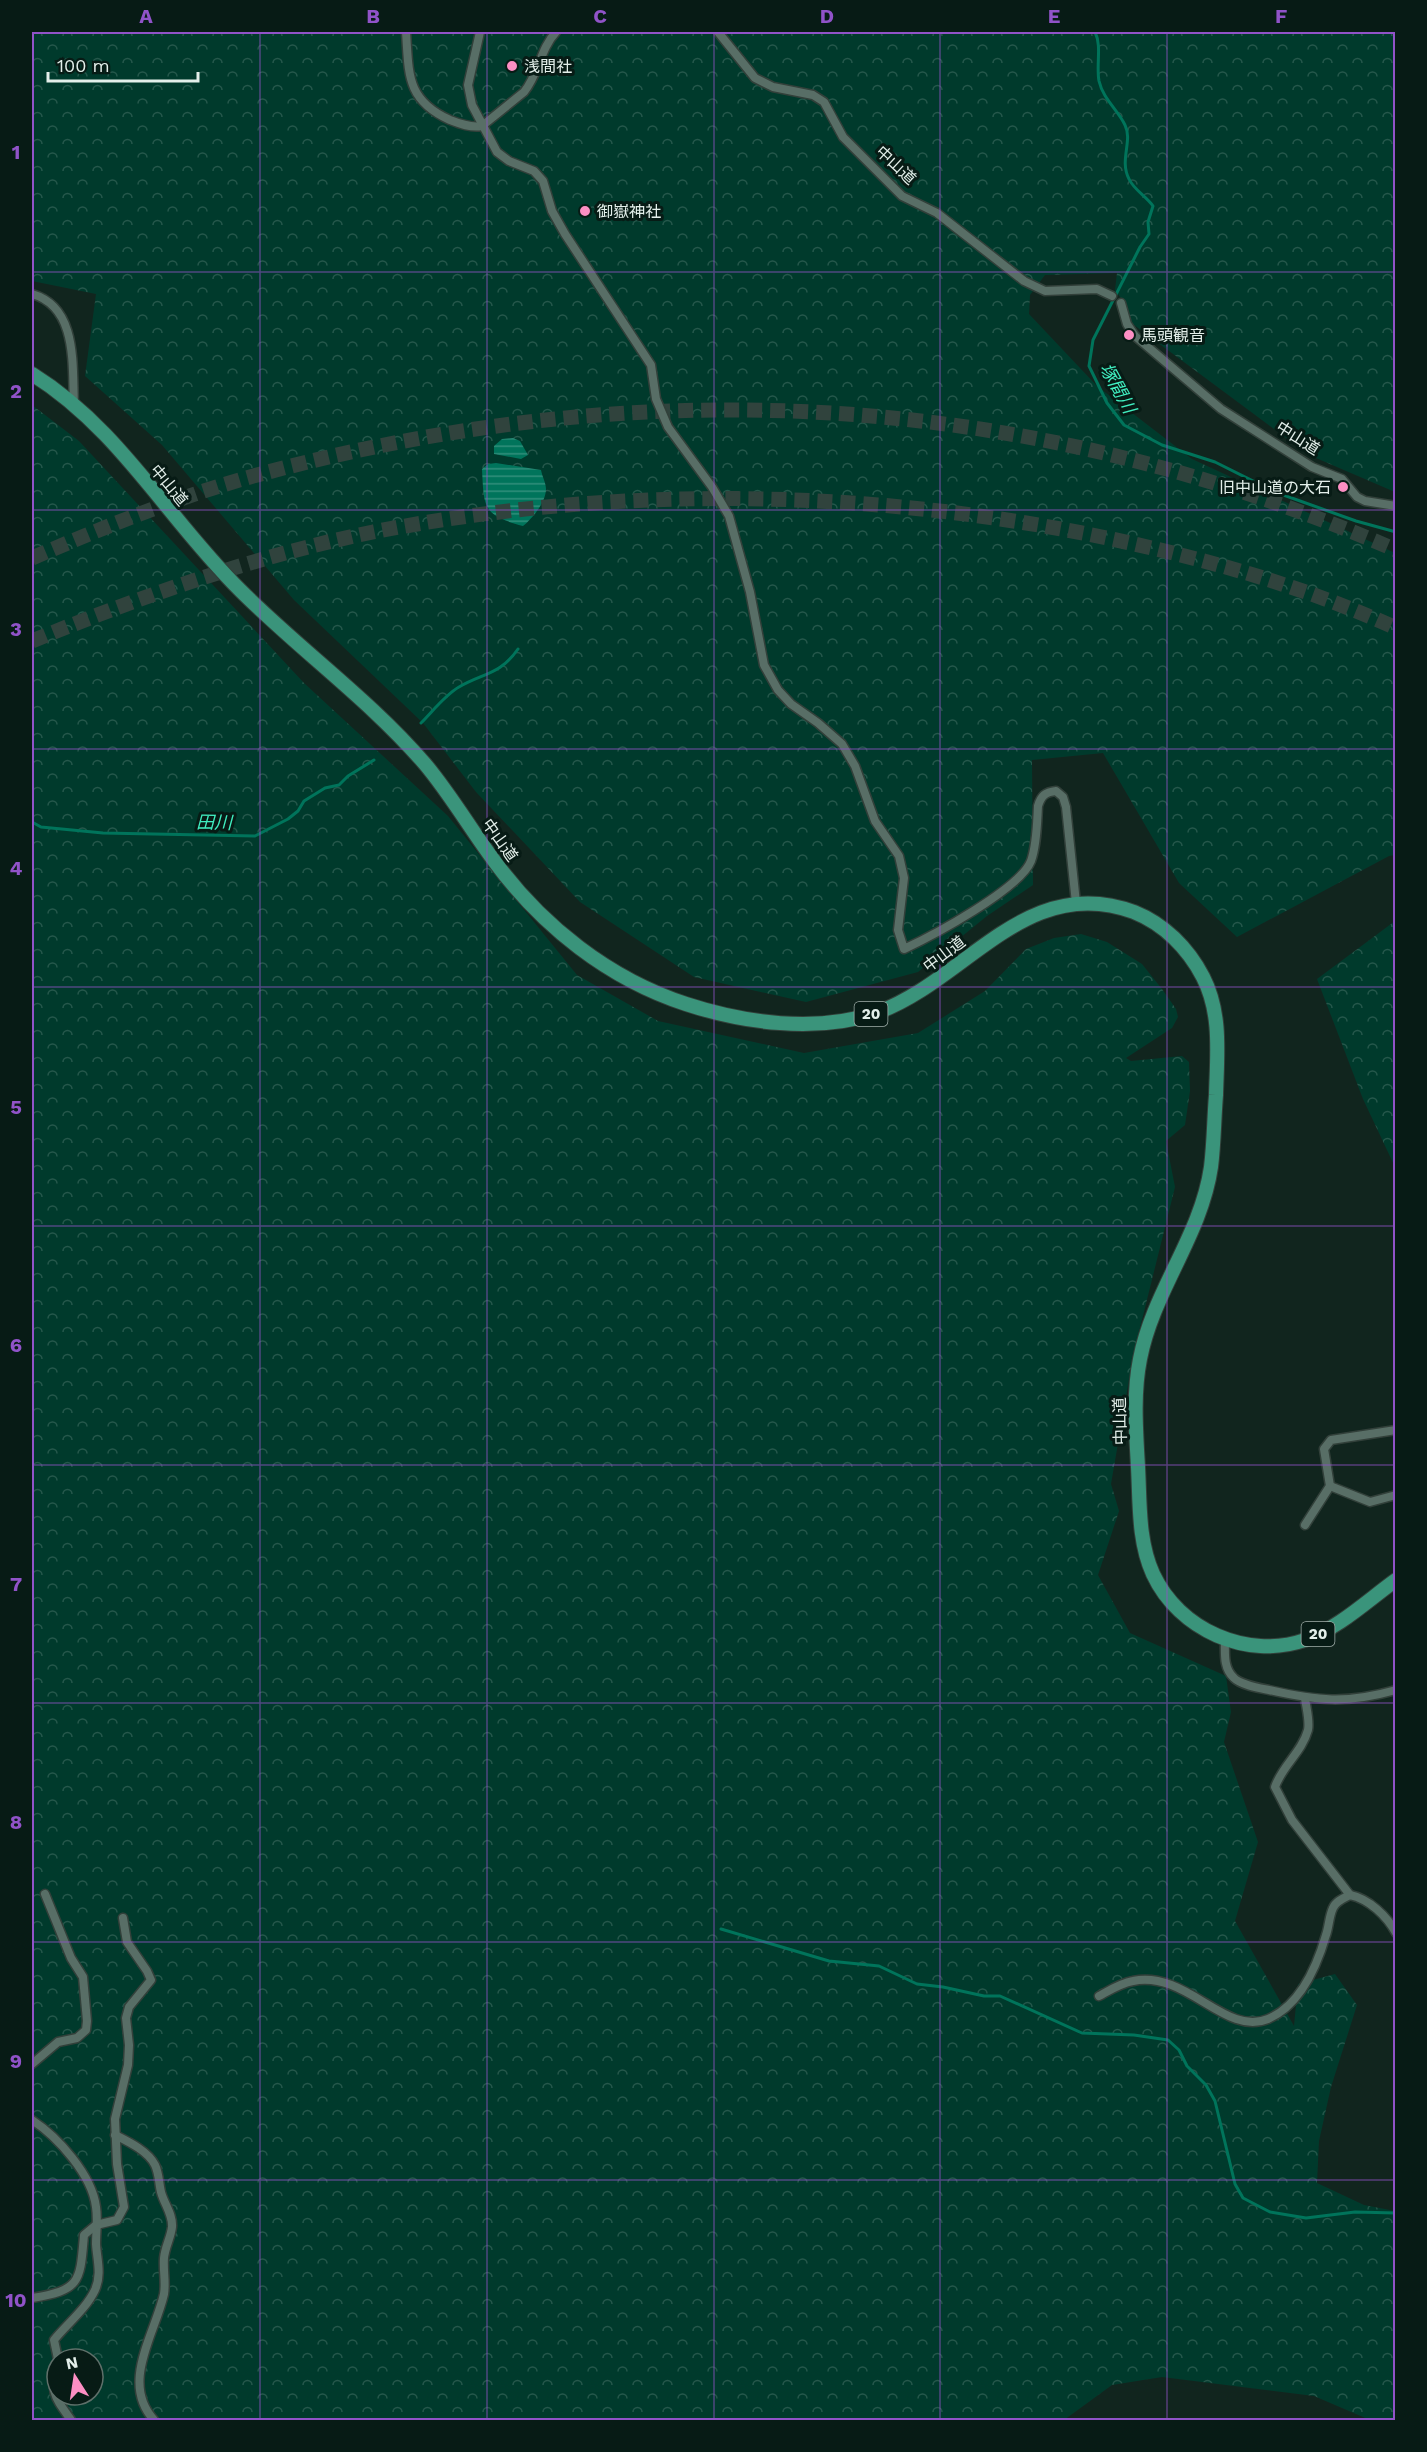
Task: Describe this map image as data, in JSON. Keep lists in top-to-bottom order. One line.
{"streets":{"highway":["中山道","20"]},"water":["塚間川","田川"],"places":["浅間社","御嶽神社","馬頭観音","旧中山道の大石"],"scale_bar":"100 m","north":"top","grid":{"columns":["A","B","C","D","E","F"],"rows":["1","2","3","4","5","6","7","8","9","10"]}}
